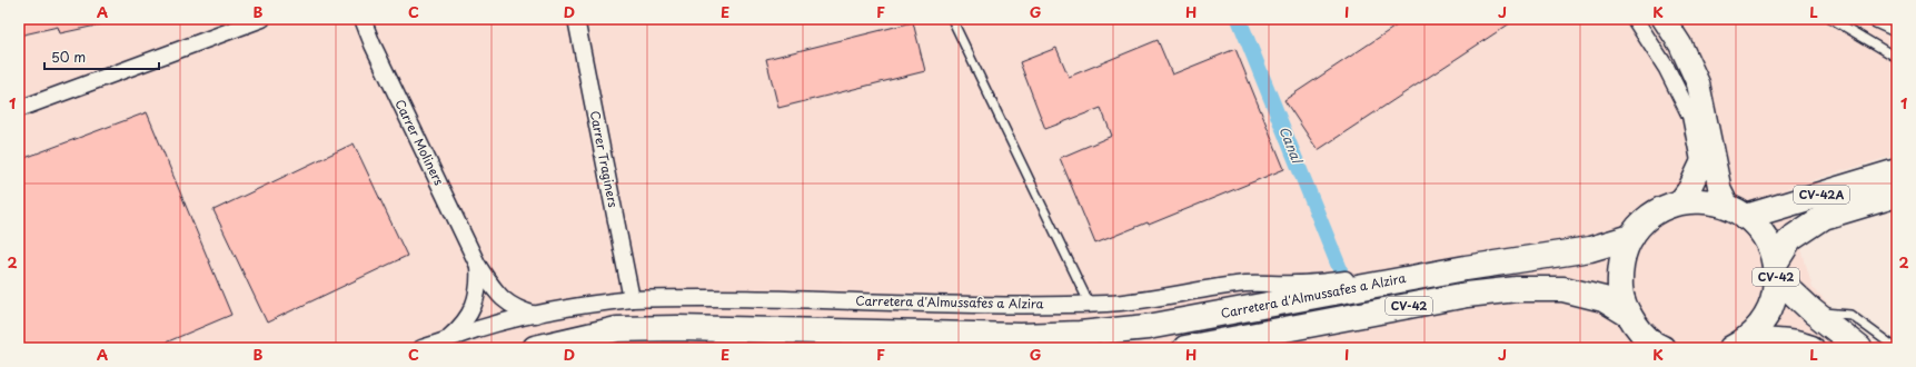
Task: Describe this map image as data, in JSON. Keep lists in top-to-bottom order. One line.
{"streets":{"main road":["CV-42A","CV-42","Carretera d'Almussafes a Alzira"],"street":["Carrer Moliners","Carrer Traginers"]},"crossings":[["Carrer Moliners","Carretera d'Almussafes a Alzira"],["Carrer Traginers","Carretera d'Almussafes a Alzira"],["CV-42A","CV-42"],["CV-42","Carretera d'Almussafes a Alzira"]],"water":["Canal"],"scale_bar":"50 m","grid":{"columns":["A","B","C","D","E","F","G","H","I","J","K","L"],"rows":["1","2"]}}
